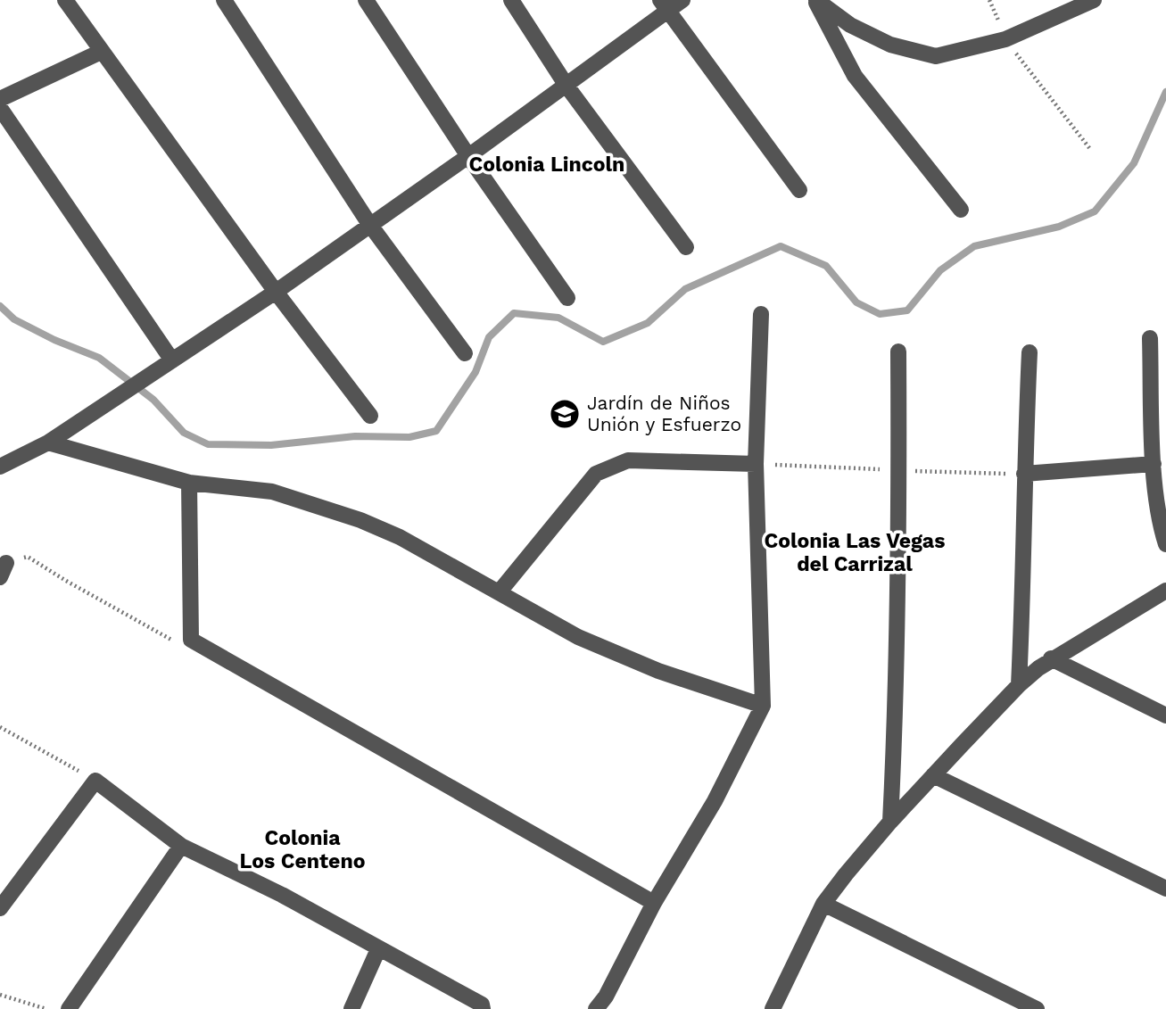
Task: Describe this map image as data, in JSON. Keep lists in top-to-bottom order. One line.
{"districts":["Colonia Lincoln","Colonia Las Vegas del Carrizal","Colonia Los Centeno"],"places":{"school or university":["Jardín de Niños Unión y Esfuerzo"]}}
